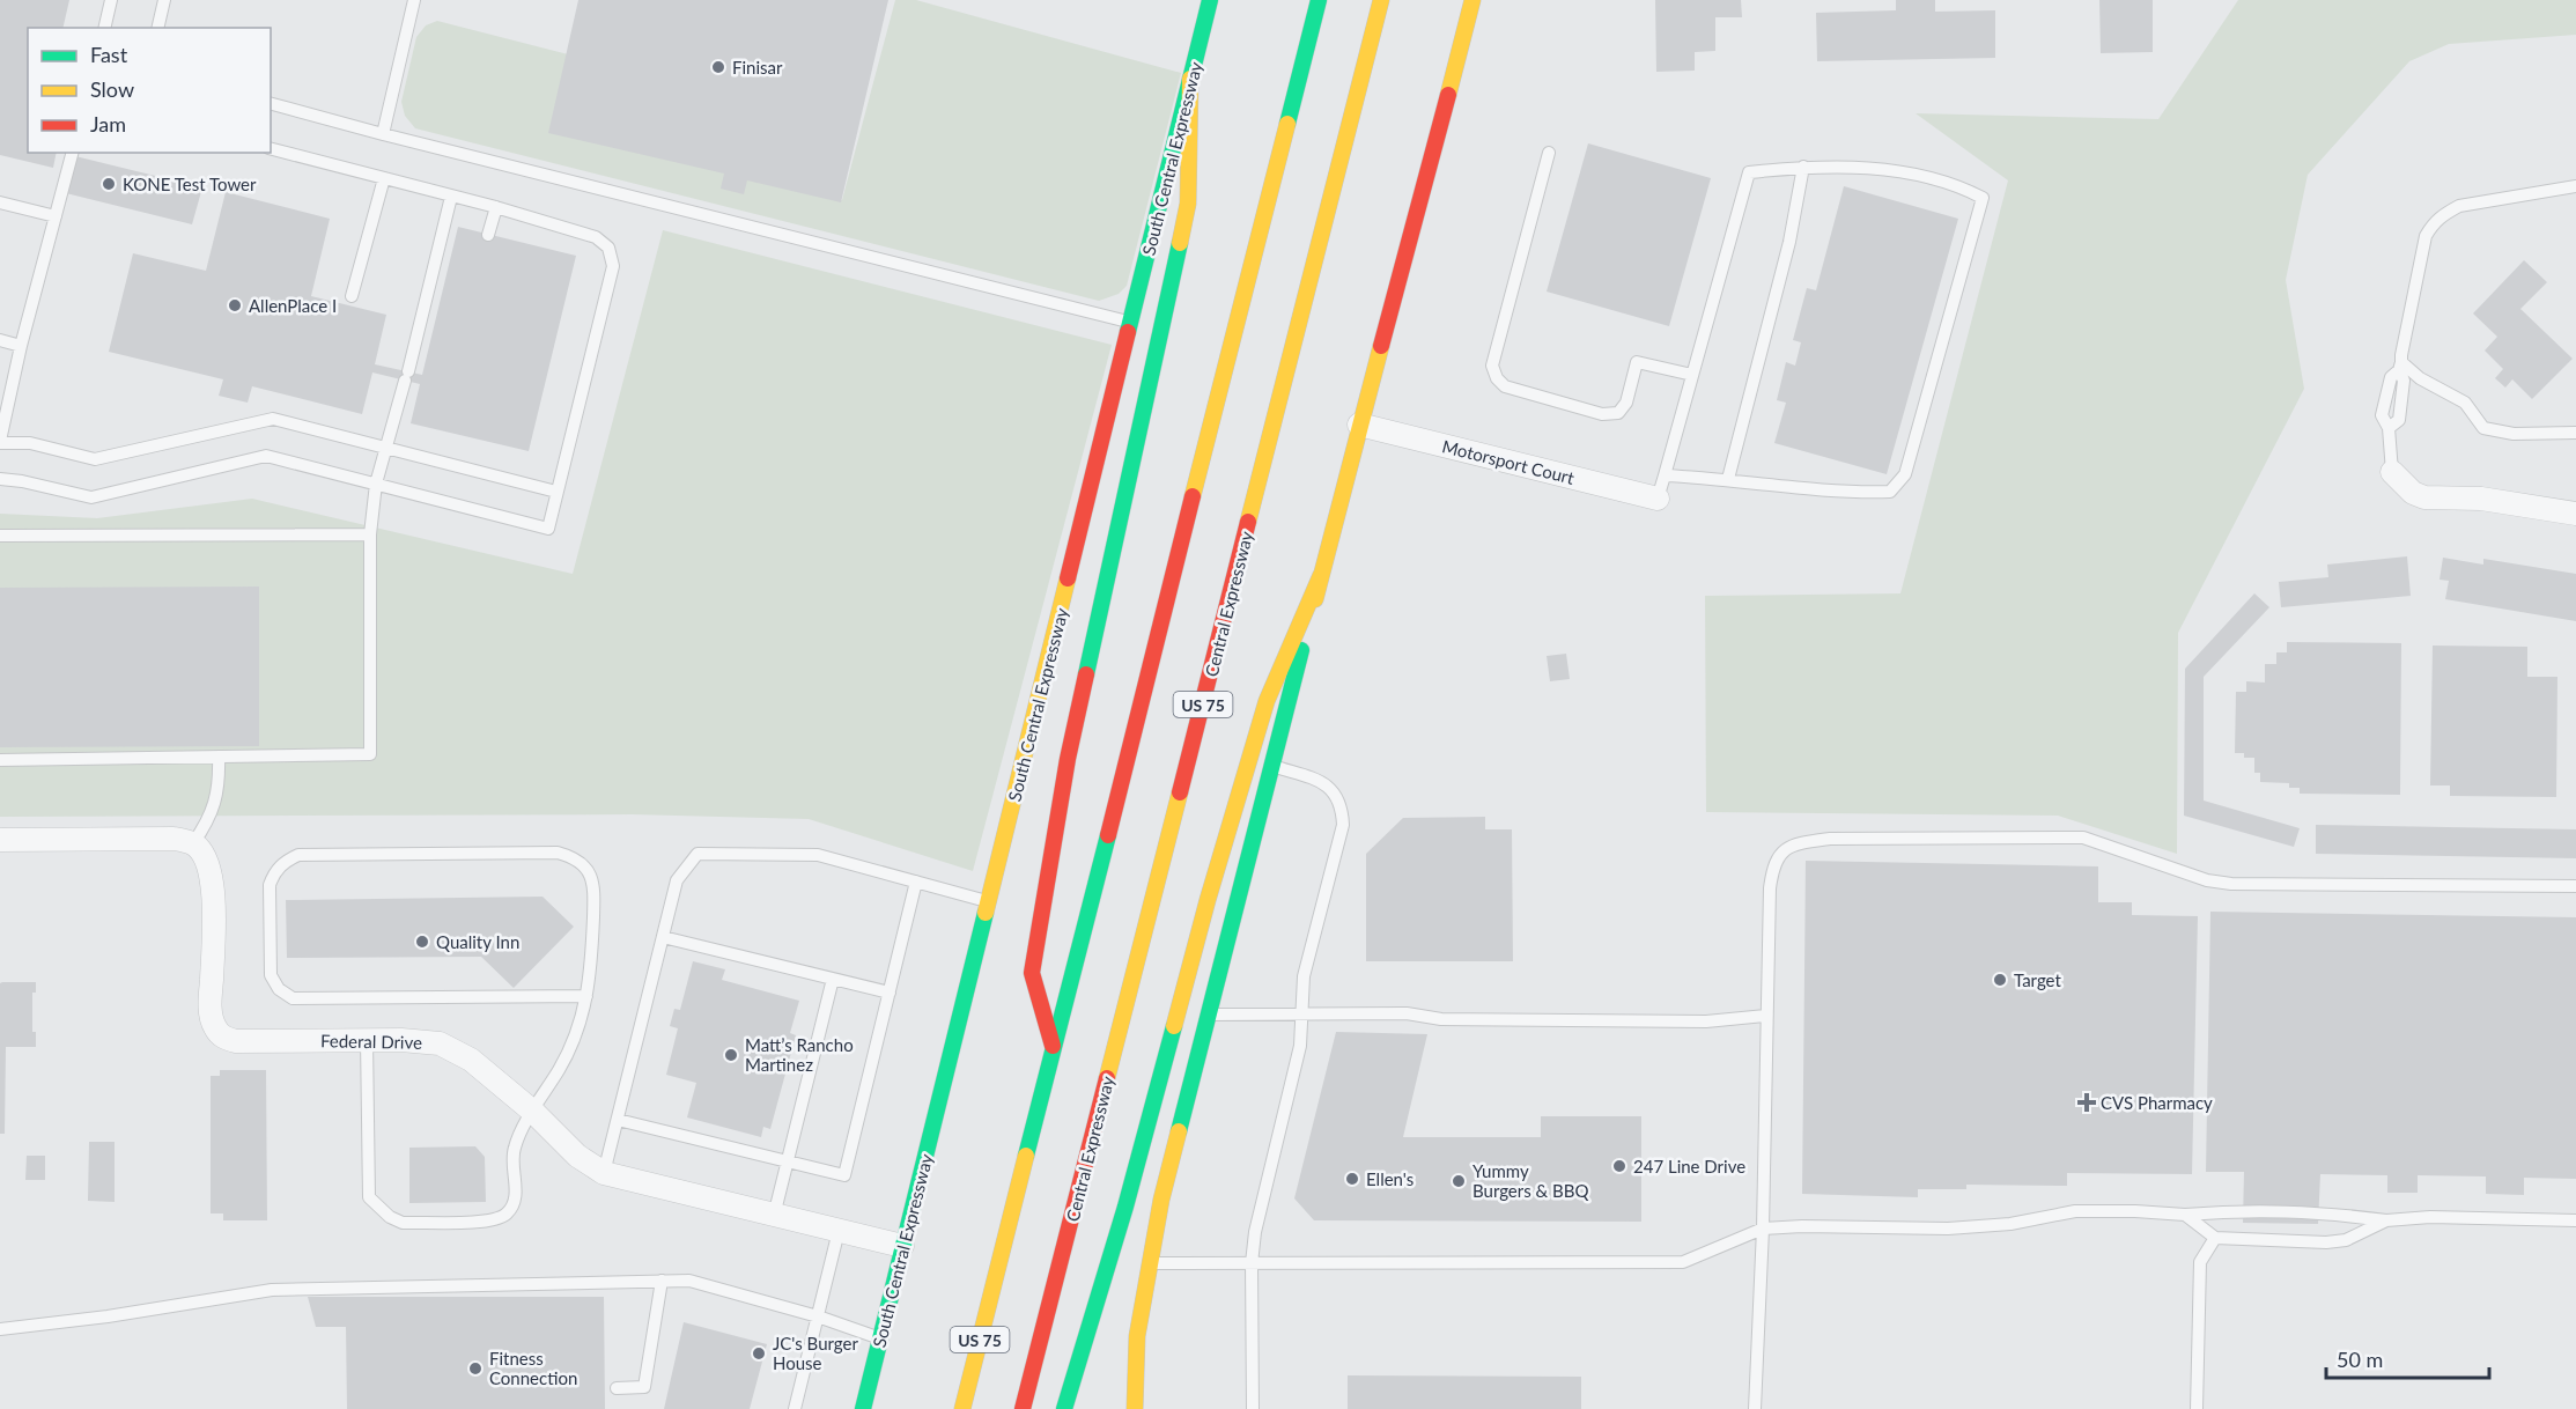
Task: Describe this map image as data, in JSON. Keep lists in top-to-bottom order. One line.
{"streets":{"main road":["South Central Expressway","Central Expressway","US 75"],"street":["Motorsport Court","Federal Drive"]},"crossings":[["South Central Expressway","Federal Drive"]],"places":{"other":["Finisar","KONE Test Tower","AllenPlace I","Quality Inn","Target","Matt’s Rancho Martinez","247 Line Drive","Ellen's","Yummy Burgers & BBQ","JC's Burger House","Fitness Connection"],"health":["CVS Pharmacy"]},"legend":["Fast","Slow","Jam"],"scale_bar":"50 m"}
